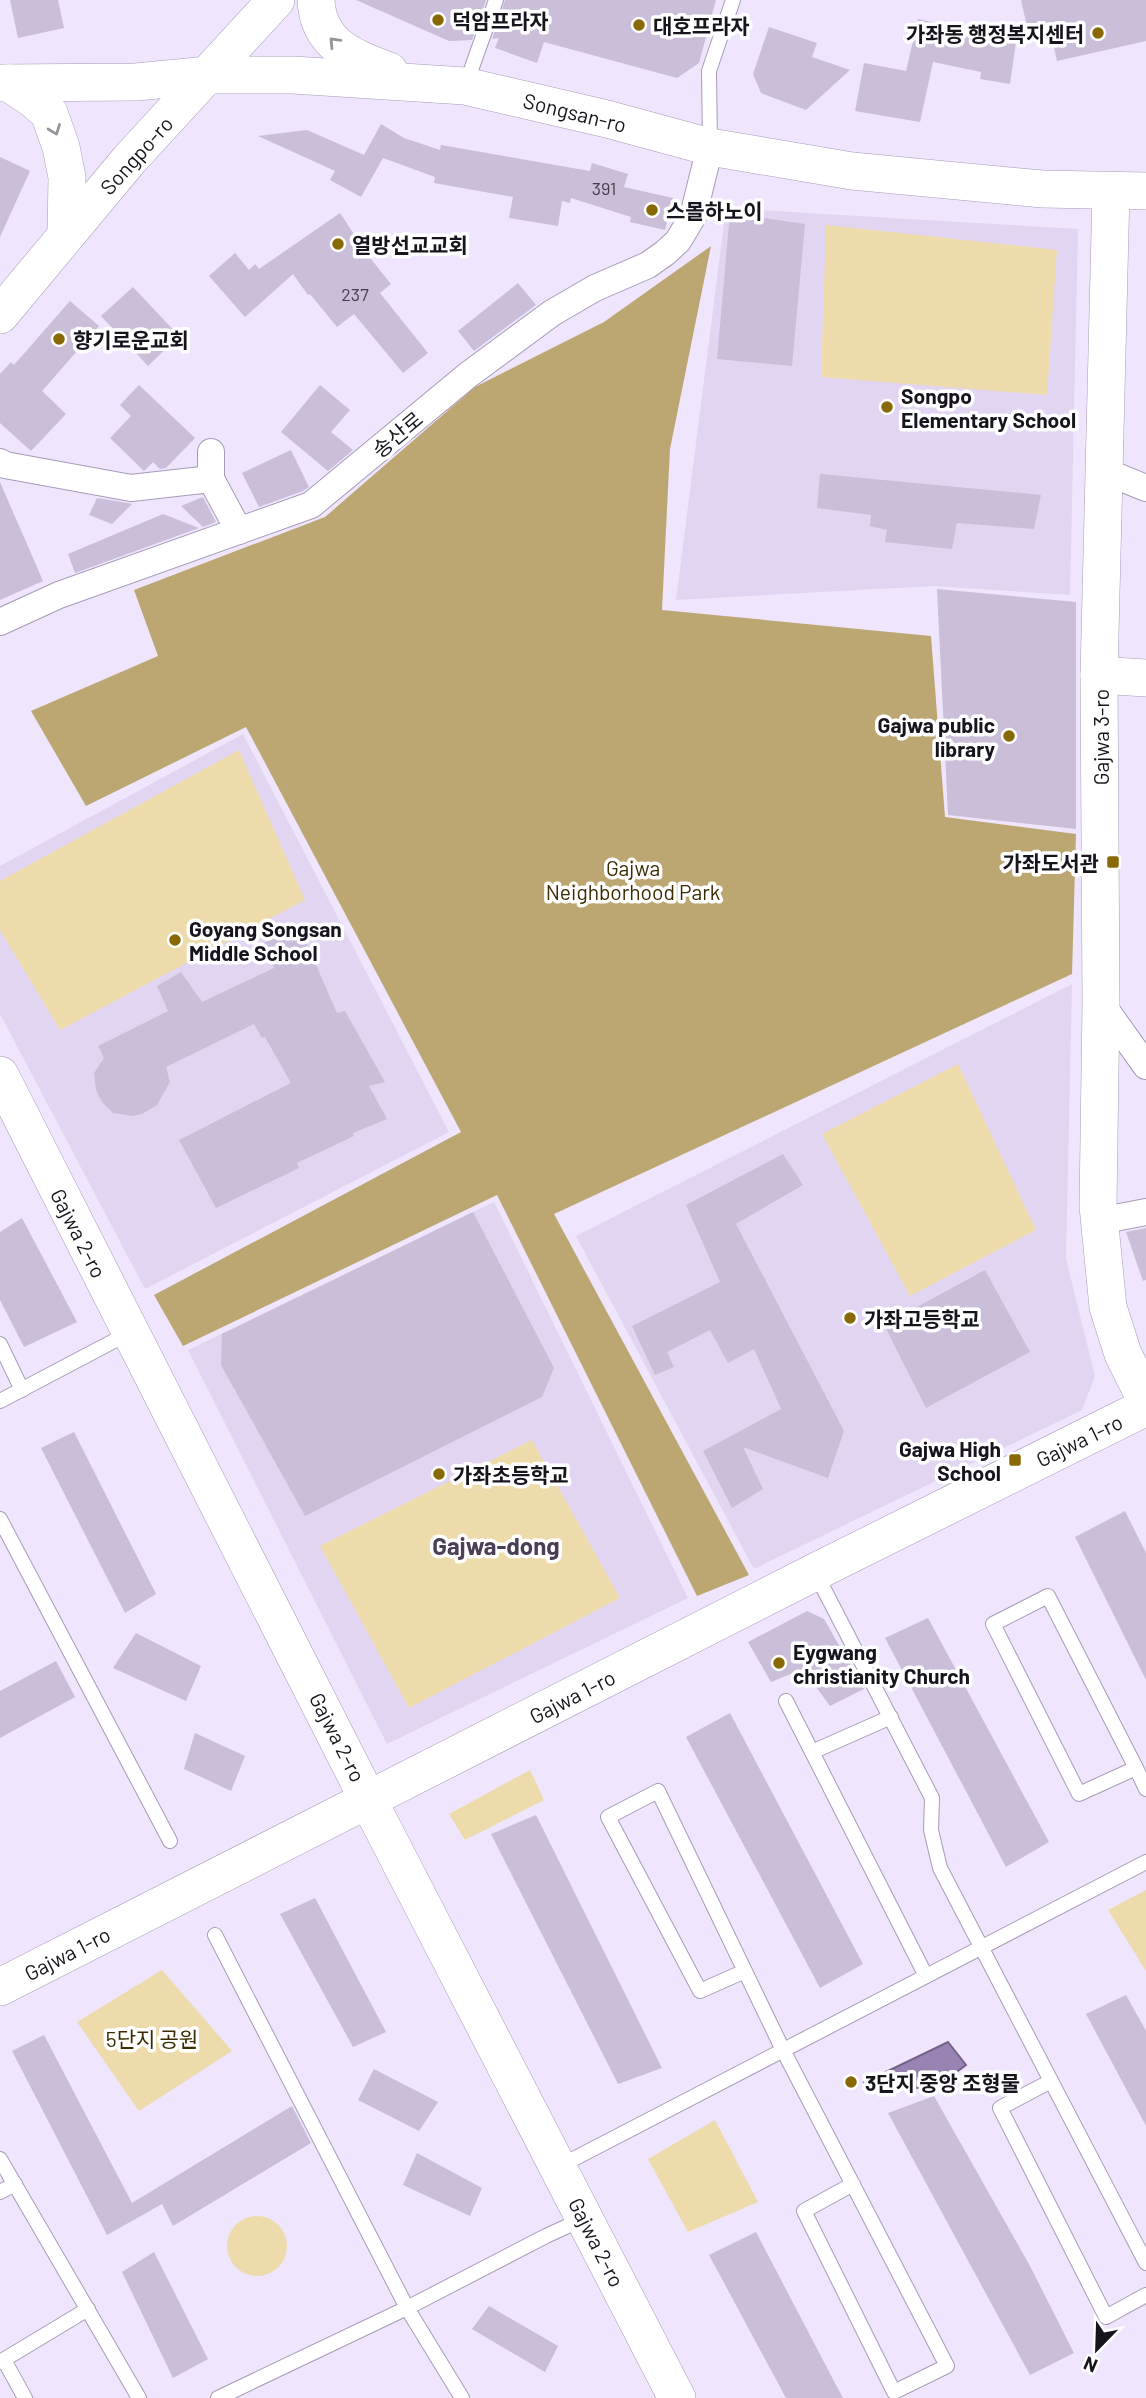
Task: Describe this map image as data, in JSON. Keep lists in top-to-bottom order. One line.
{"streets":{"street":["Songsan-ro","Songpo-ro","송산로","Gajwa 3-ro","Gajwa 2-ro","Gajwa 1-ro"]},"crossings":[["Songsan-ro","Songpo-ro"],["Songsan-ro","송산로"],["Songsan-ro","Gajwa 3-ro"],["Gajwa 2-ro","Gajwa 1-ro"]],"districts":["Gajwa-dong"],"parks":["Gajwa Neighborhood Park","5단지 공원"],"places":{"other":["덕암프라자","대호프라자","가좌동 행정복지센터","스몰하노이","열방선교교회","향기로운교회","Songpo Elementary School","Gajwa public library","Goyang Songsan Middle School","가좌고등학교","가좌초등학교","Eygwang christianity Church","3단지 중앙 조형물"],"transit":["가좌도서관","Gajwa High School"]},"house_numbers":["391","237"],"north":"bottom left"}
